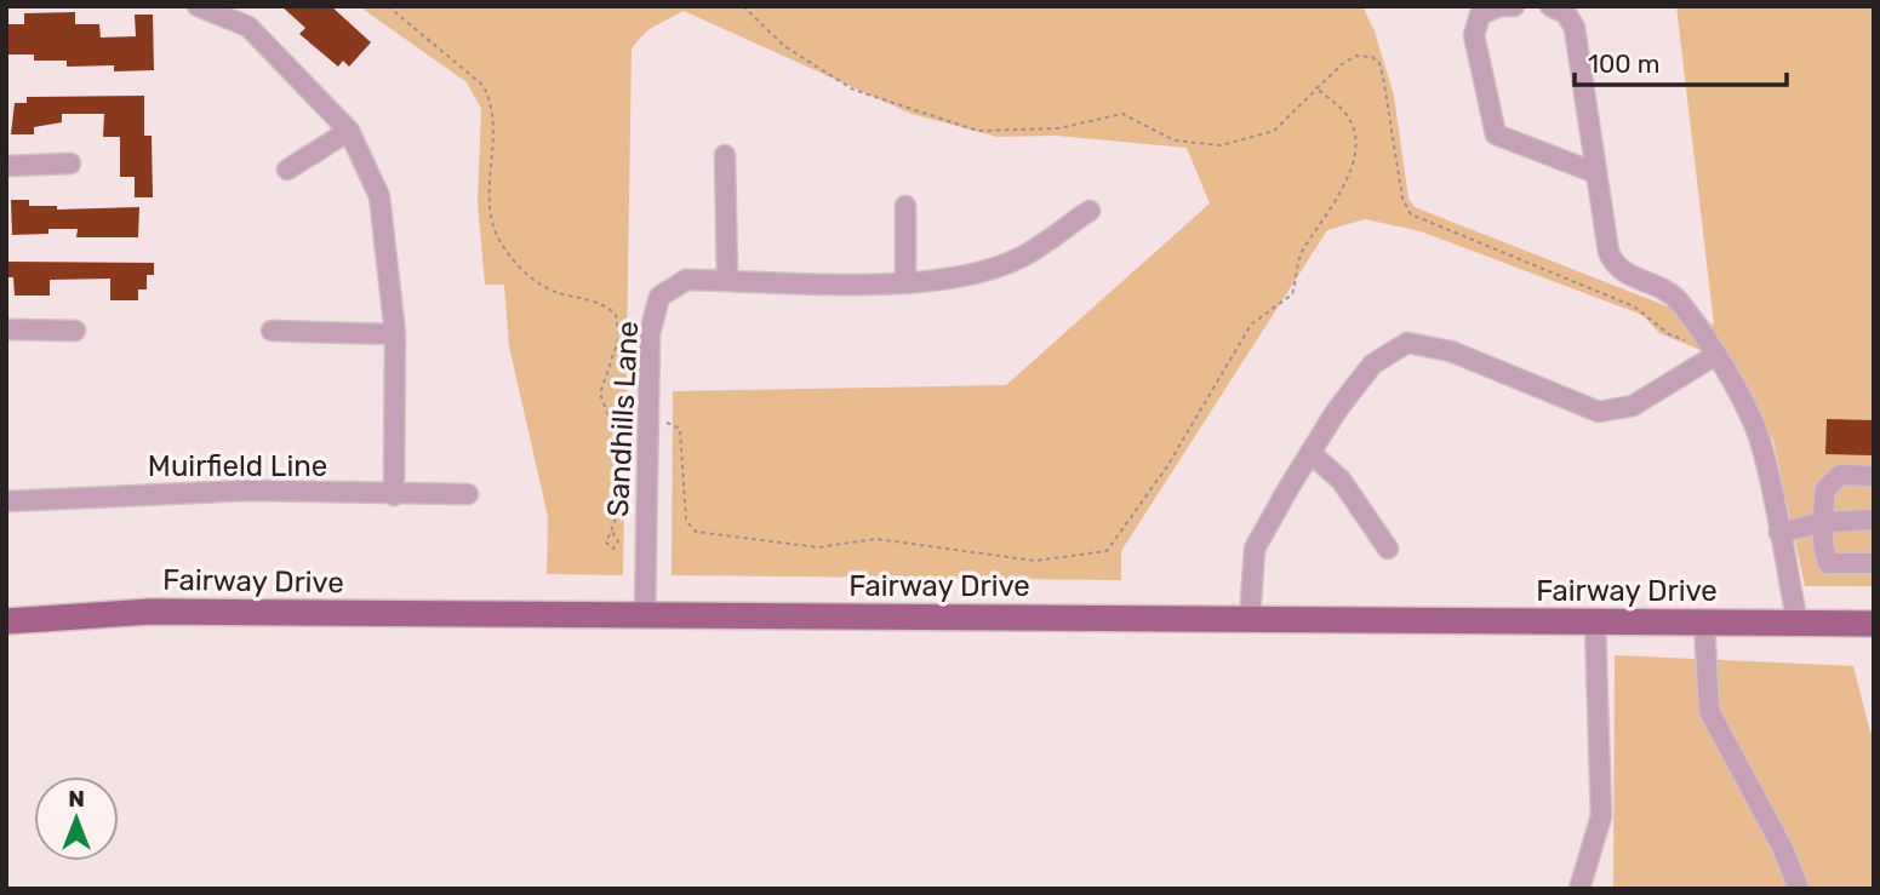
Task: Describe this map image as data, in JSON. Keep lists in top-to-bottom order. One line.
{"streets":{"main road":["Fairway Drive"],"street":["Sandhills Lane","Muirfield Line"]},"crossings":[["Sandhills Lane","Fairway Drive"]],"scale_bar":"100 m","north":"top"}
